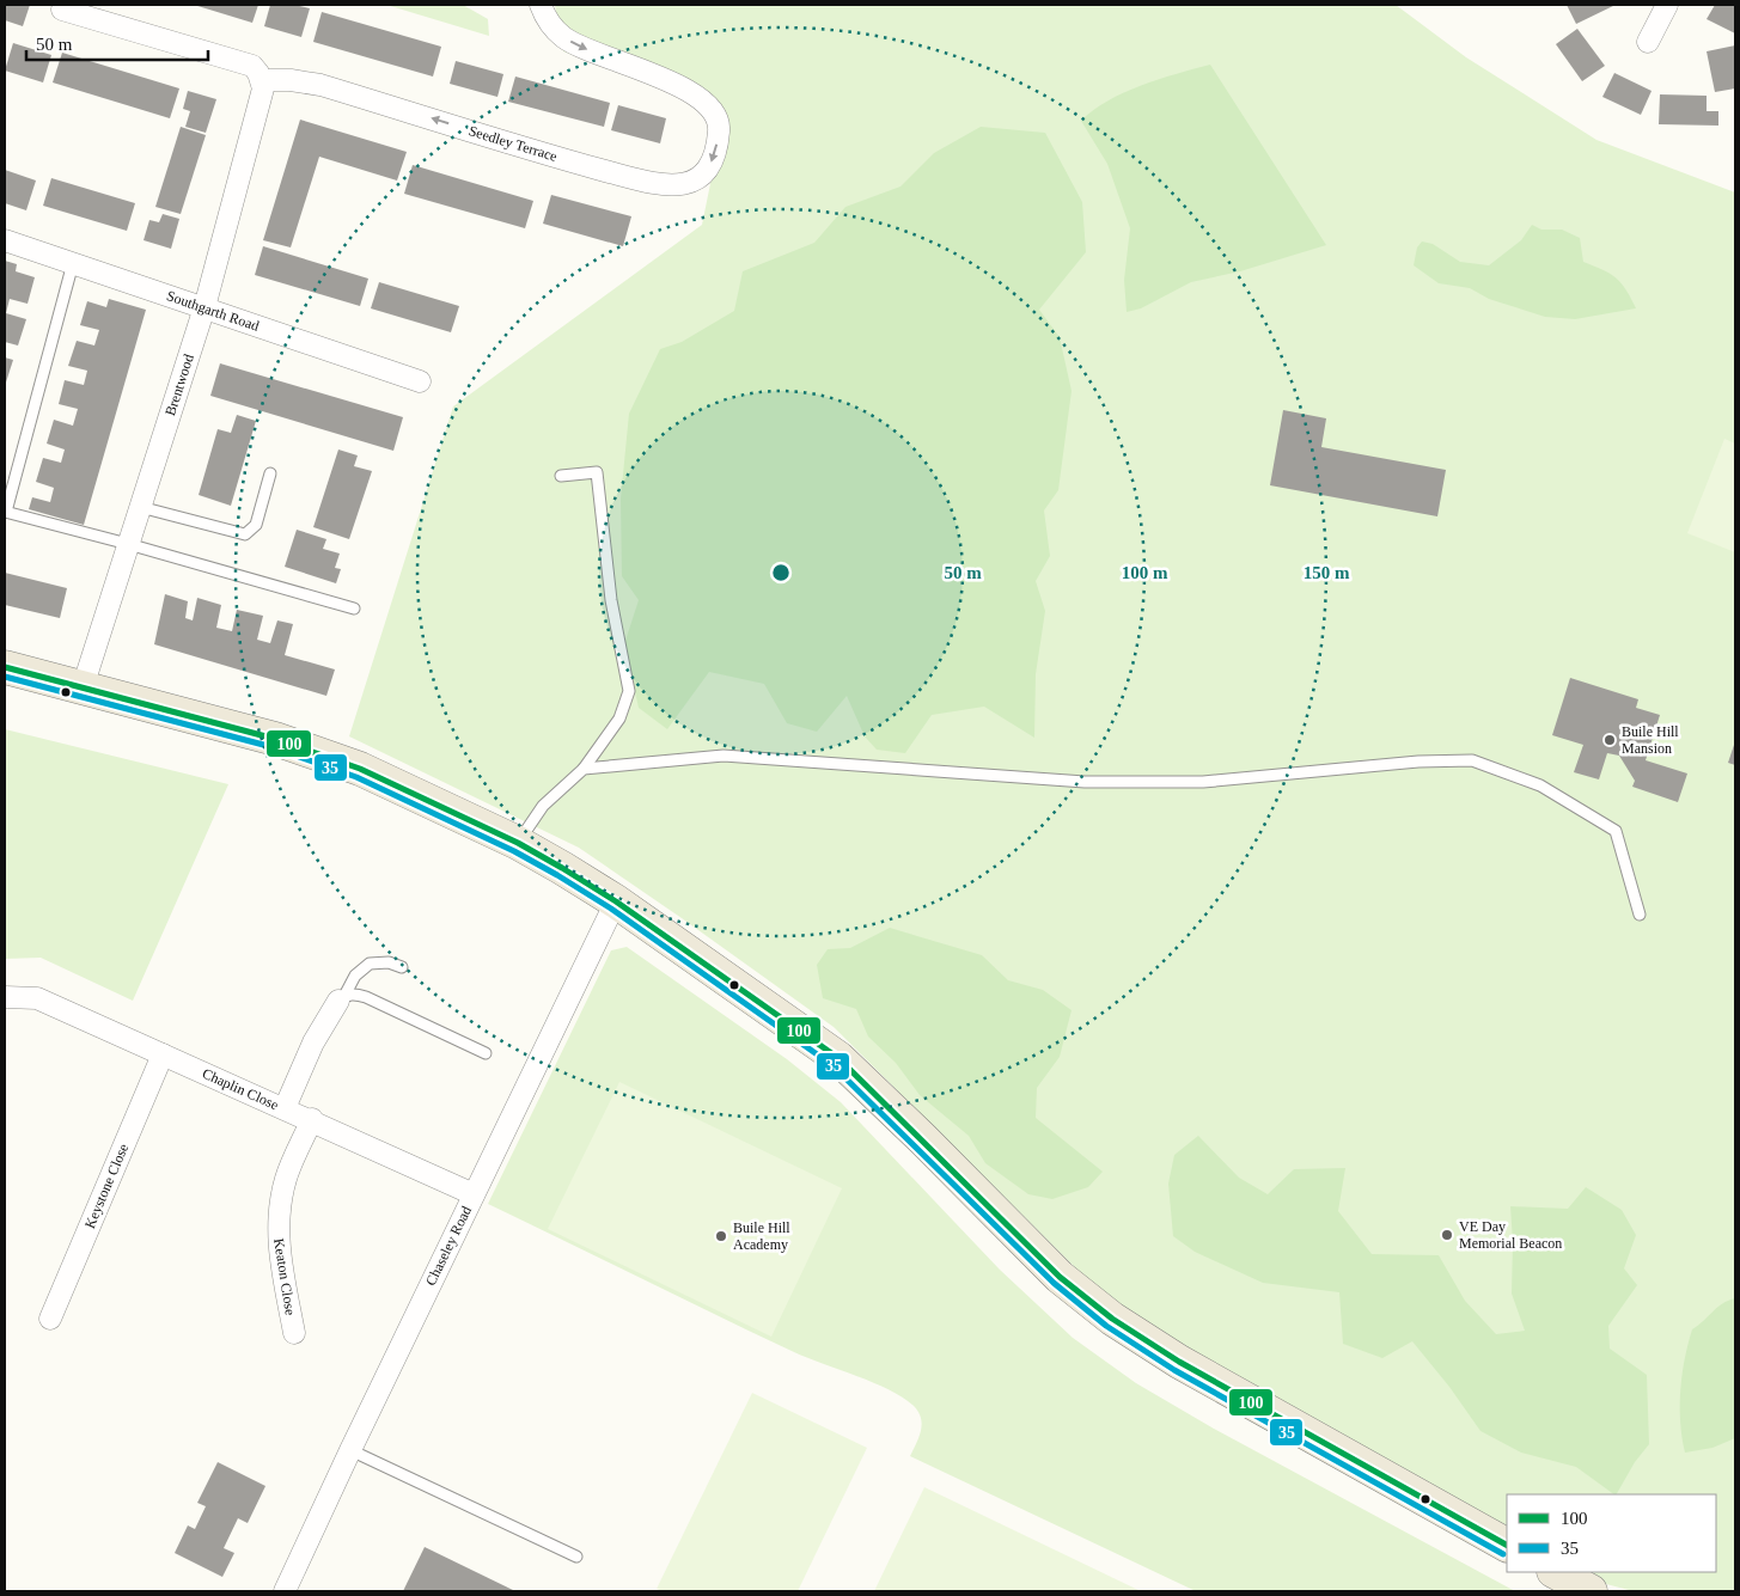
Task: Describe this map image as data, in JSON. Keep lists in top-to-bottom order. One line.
{"streets":{"street":["Seedley Terrace","Southgarth Road","Brentwood","Chaplin Close","Keystone Close","Chaseley Road","Keaton Close"]},"crossings":[["Seedley Terrace","Brentwood"],["Southgarth Road","Brentwood"],["Chaplin Close","Keystone Close"],["Chaplin Close","Chaseley Road"],["Chaplin Close","Keaton Close"]],"places":["Buile Hill Mansion","VE Day Memorial Beacon","Buile Hill Academy"],"lines":["transit line 100","transit line 35"],"legend":["100","35"],"scale_bar":"50 m","rings":["50 m","100 m","150 m"]}
